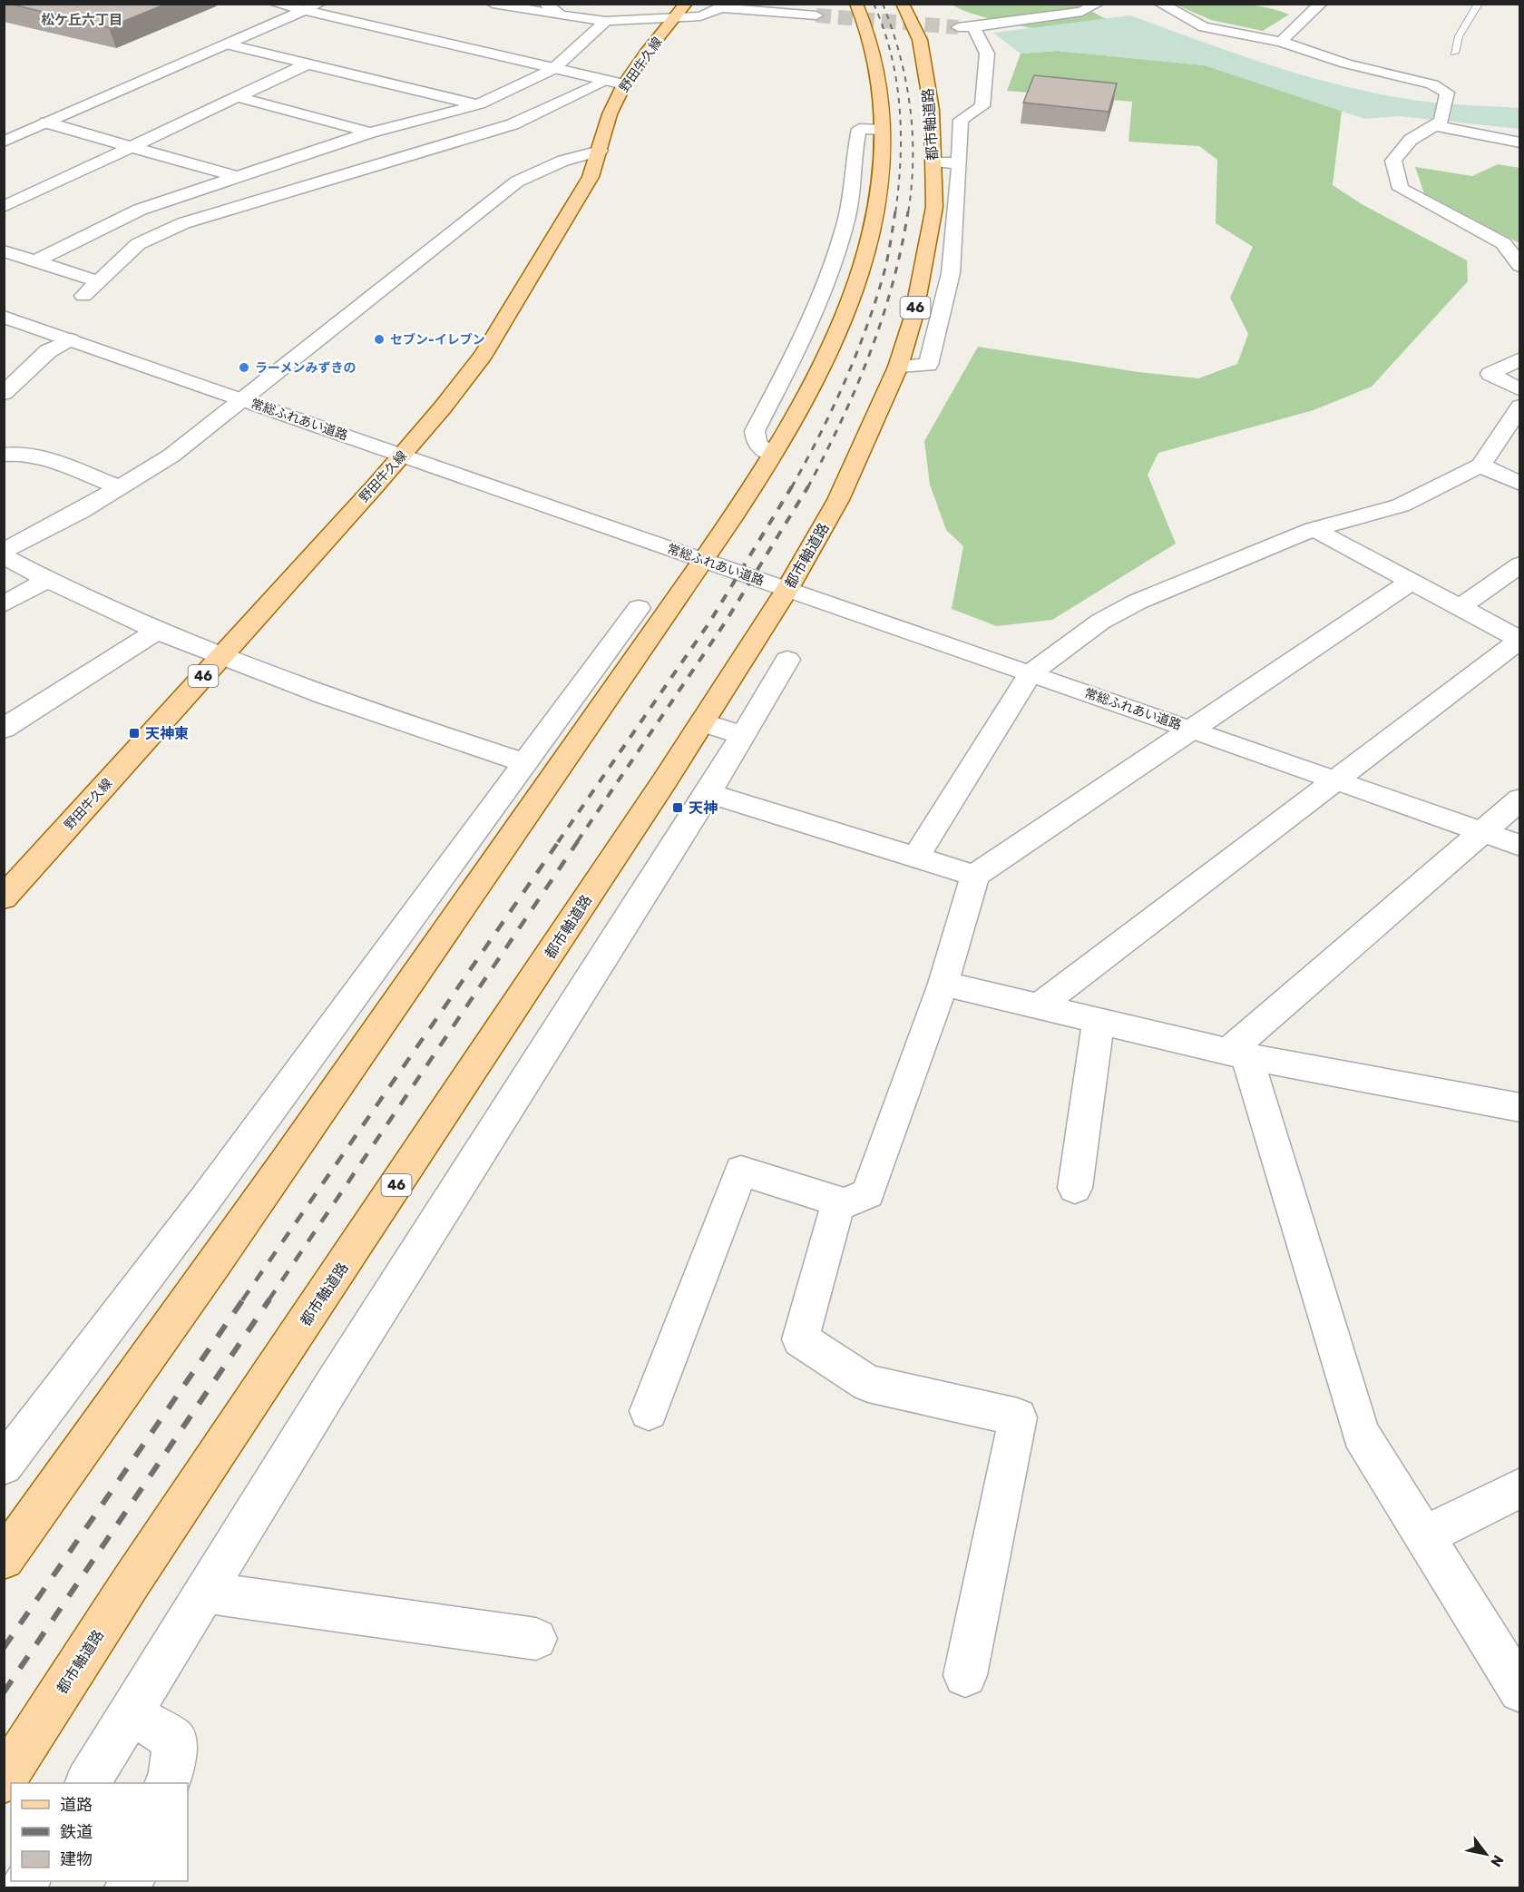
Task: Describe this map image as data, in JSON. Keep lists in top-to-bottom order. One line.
{"streets":{"main road":["野田牛久線","都市軸道路","46"],"street":["常総ふれあい道路"]},"crossings":[["野田牛久線","常総ふれあい道路"],["都市軸道路","常総ふれあい道路"]],"districts":["松ケ丘六丁目"],"places":{"other":["セブン-イレブン","ラーメンみずきの"],"transit":["天神東","天神"]},"legend":["道路","鉄道","建物"],"north":"bottom right"}
